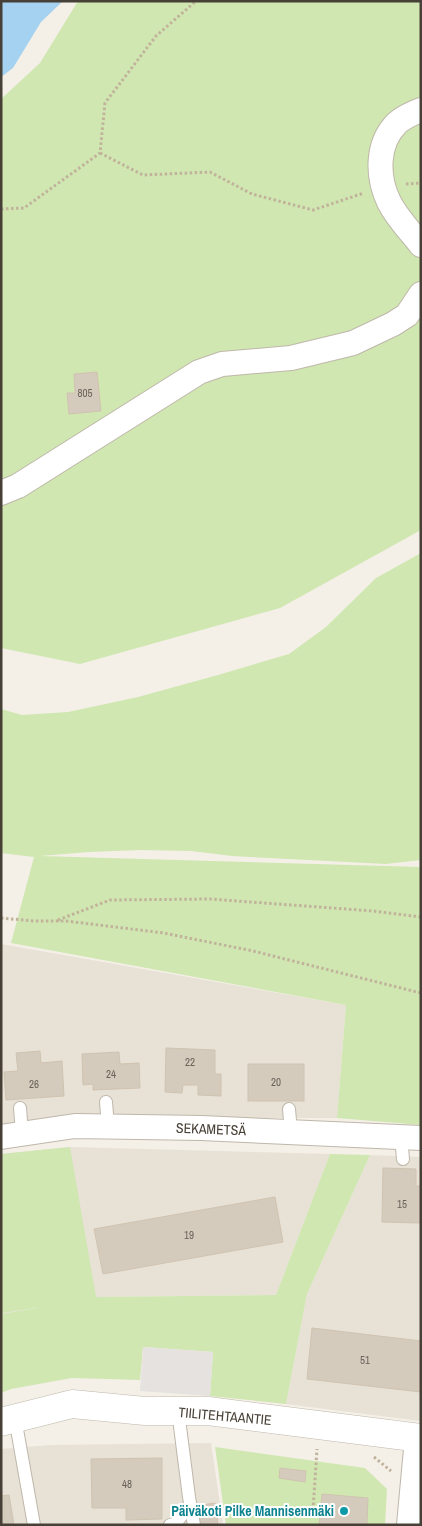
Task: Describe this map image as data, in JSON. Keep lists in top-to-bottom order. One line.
{"streets":{"street":["SEKAMETSÄ","TIILITEHTAANTIE"]},"places":["Päiväkoti Pilke Mannisenmäki"],"house_numbers":["805","22","24","20","26","15","19","51","48"]}
